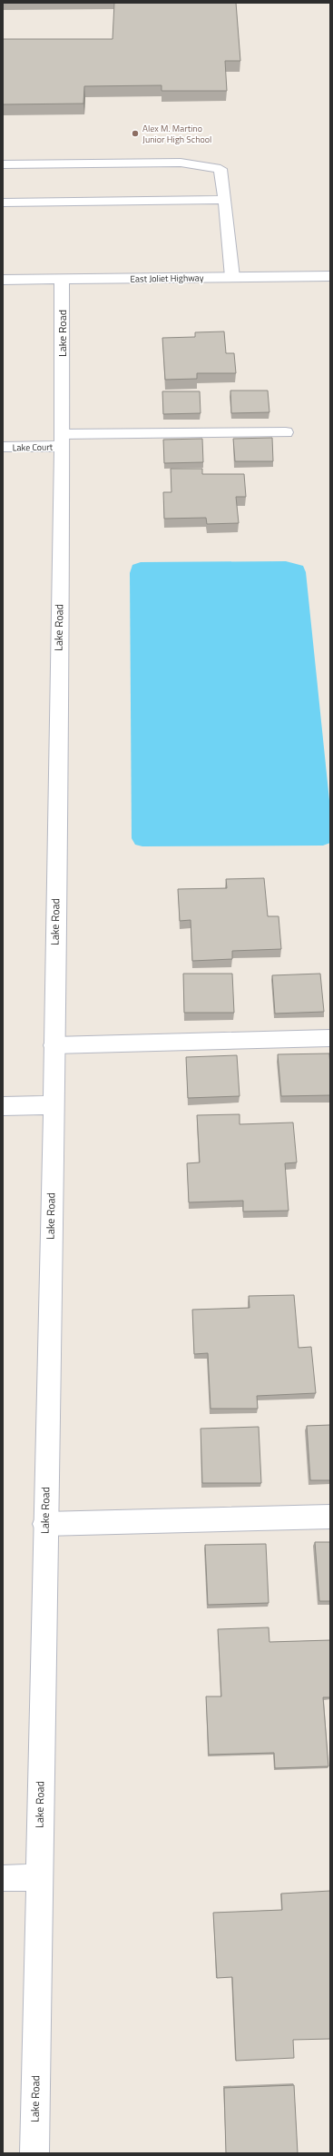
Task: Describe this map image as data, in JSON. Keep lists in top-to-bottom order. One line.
{"streets":{"street":["East Joliet Highway","Lake Road","Lake Court"]},"crossings":[["East Joliet Highway","Lake Road"],["Lake Road","Lake Court"]],"places":["Alex M. Martino Junior High School"]}
